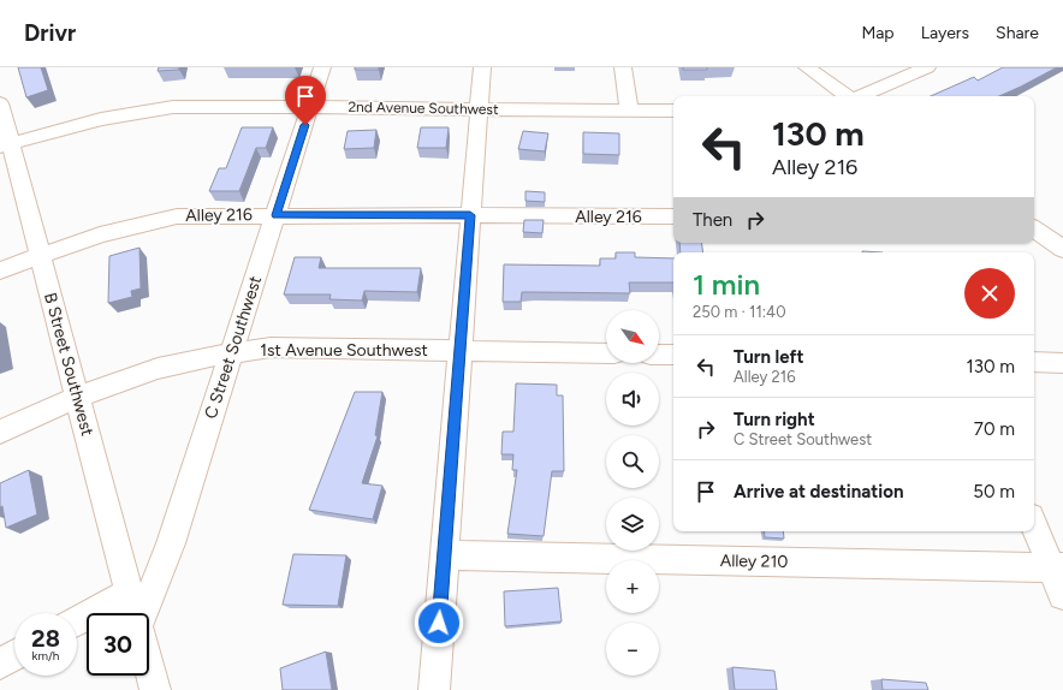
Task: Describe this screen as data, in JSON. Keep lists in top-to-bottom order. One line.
{"streets":{"street":["2nd Avenue Southwest","Alley 216","C Street Southwest","1st Avenue Southwest","B Street Southwest","Alley 210"]},"crossings":[["2nd Avenue Southwest","C Street Southwest"],["2nd Avenue Southwest","B Street Southwest"],["Alley 216","C Street Southwest"],["Alley 216","B Street Southwest"],["C Street Southwest","1st Avenue Southwest"],["1st Avenue Southwest","B Street Southwest"]],"north":"bottom right","page":{"header":"Drivr","nav":["Map","Layers","Share"],"turn":["130 m","Alley 216"],"then":"Then","heading":["1 min","250 m · 11:40"],"map_buttons":["+","−"],"list":[{"name":"Turn left","note":"Alley 216","value":"130 m"},{"name":"Turn right","note":"C Street Southwest","value":"70 m"},{"name":"Arrive at destination","value":"50 m"}],"speed":"28 km/h","limit":"30"}}
